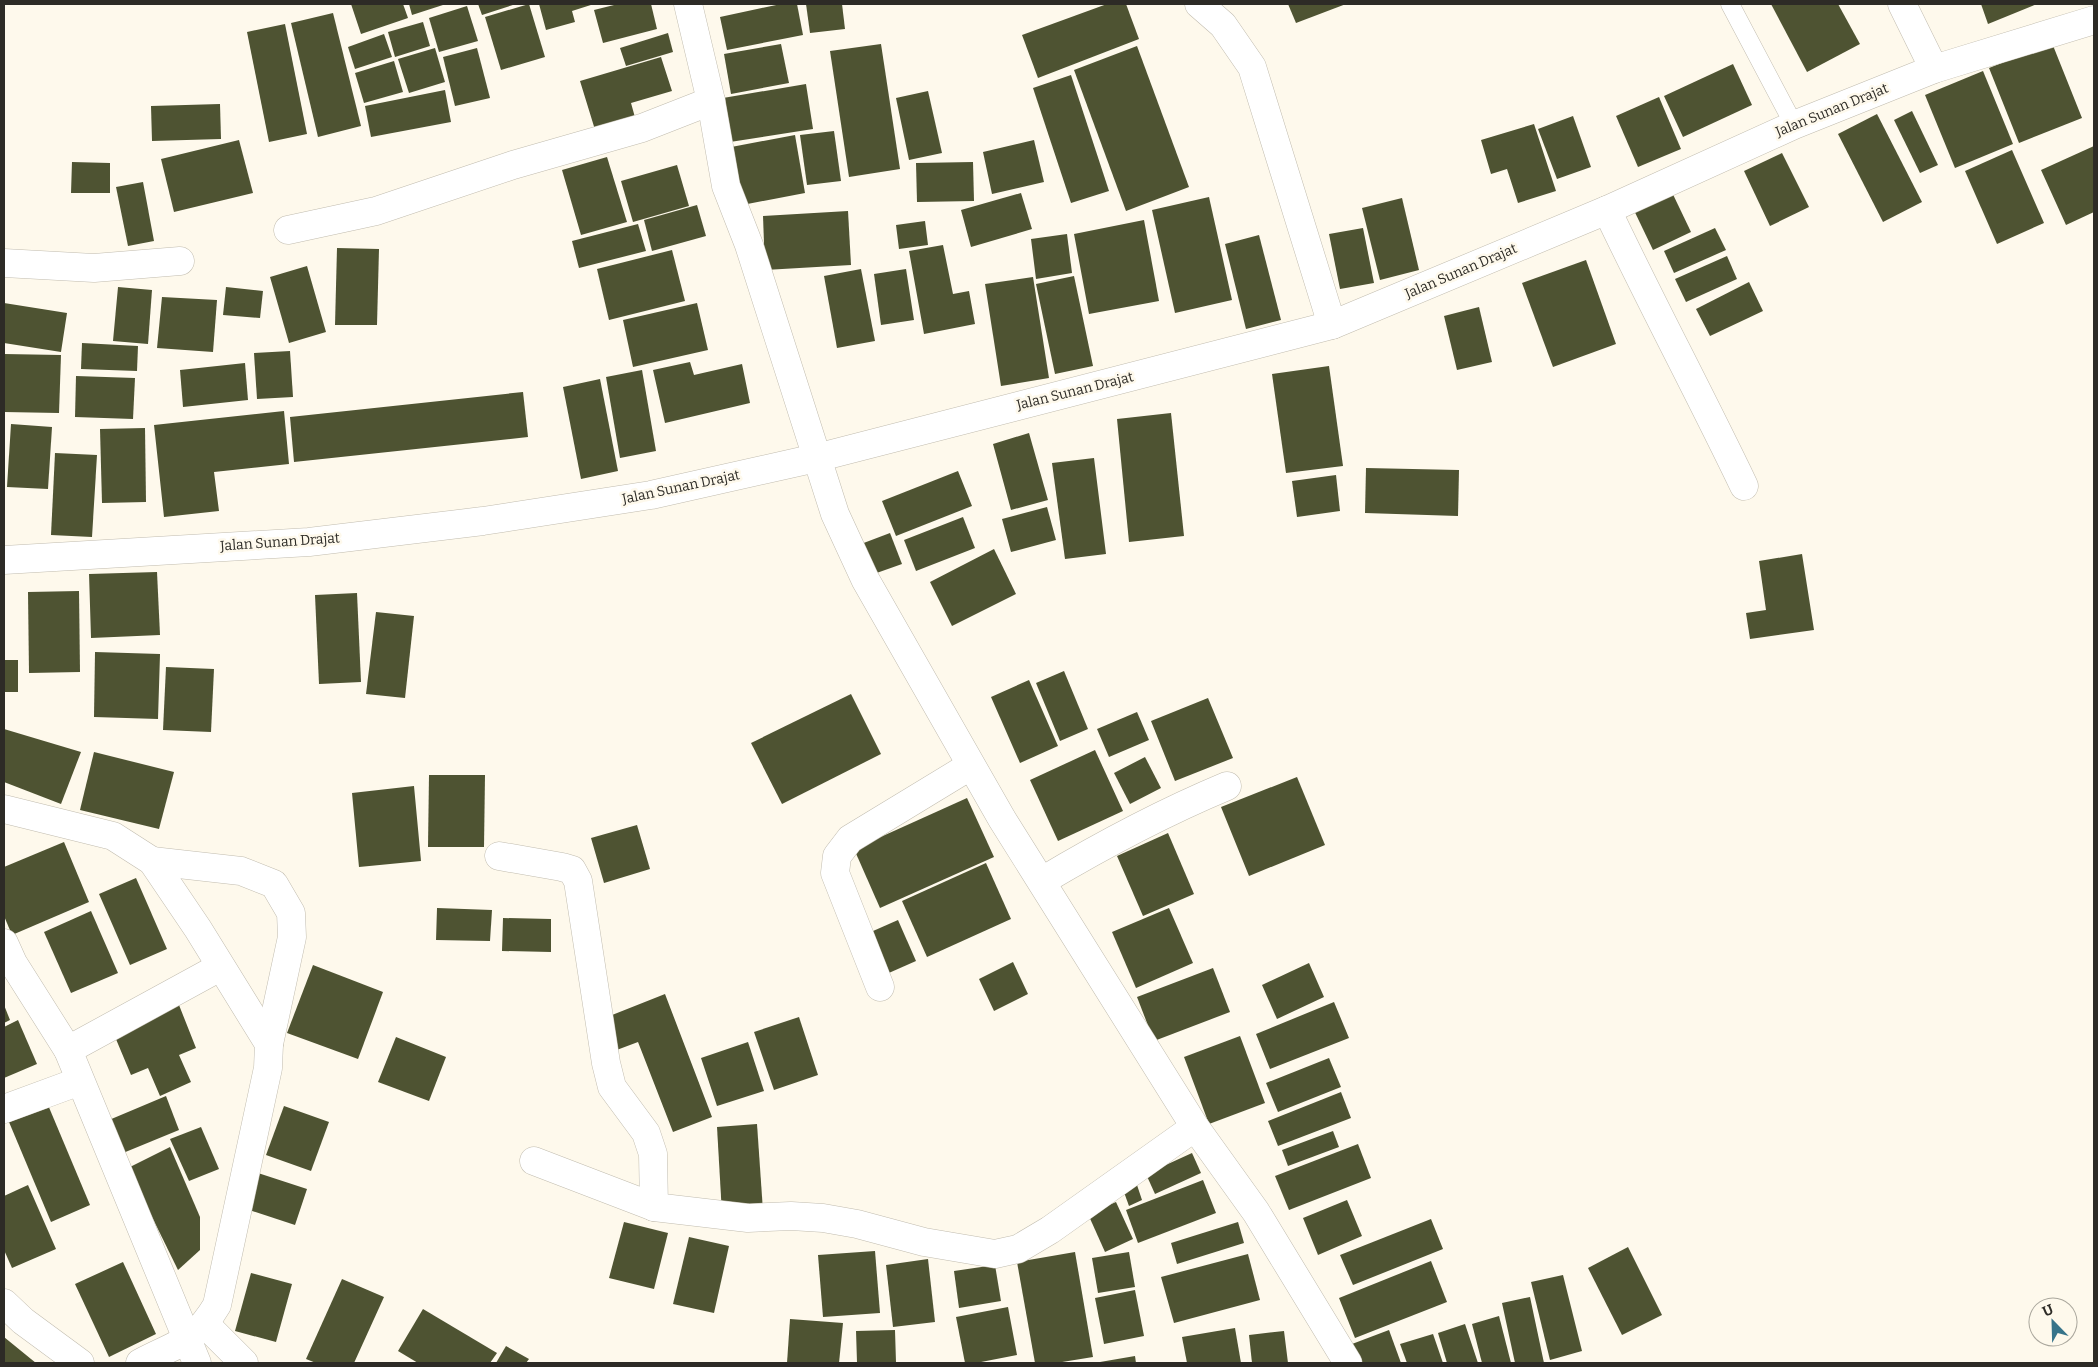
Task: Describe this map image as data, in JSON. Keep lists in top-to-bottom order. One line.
{"streets":{"street":["Jalan Sunan Drajat"]},"north":"top left"}
